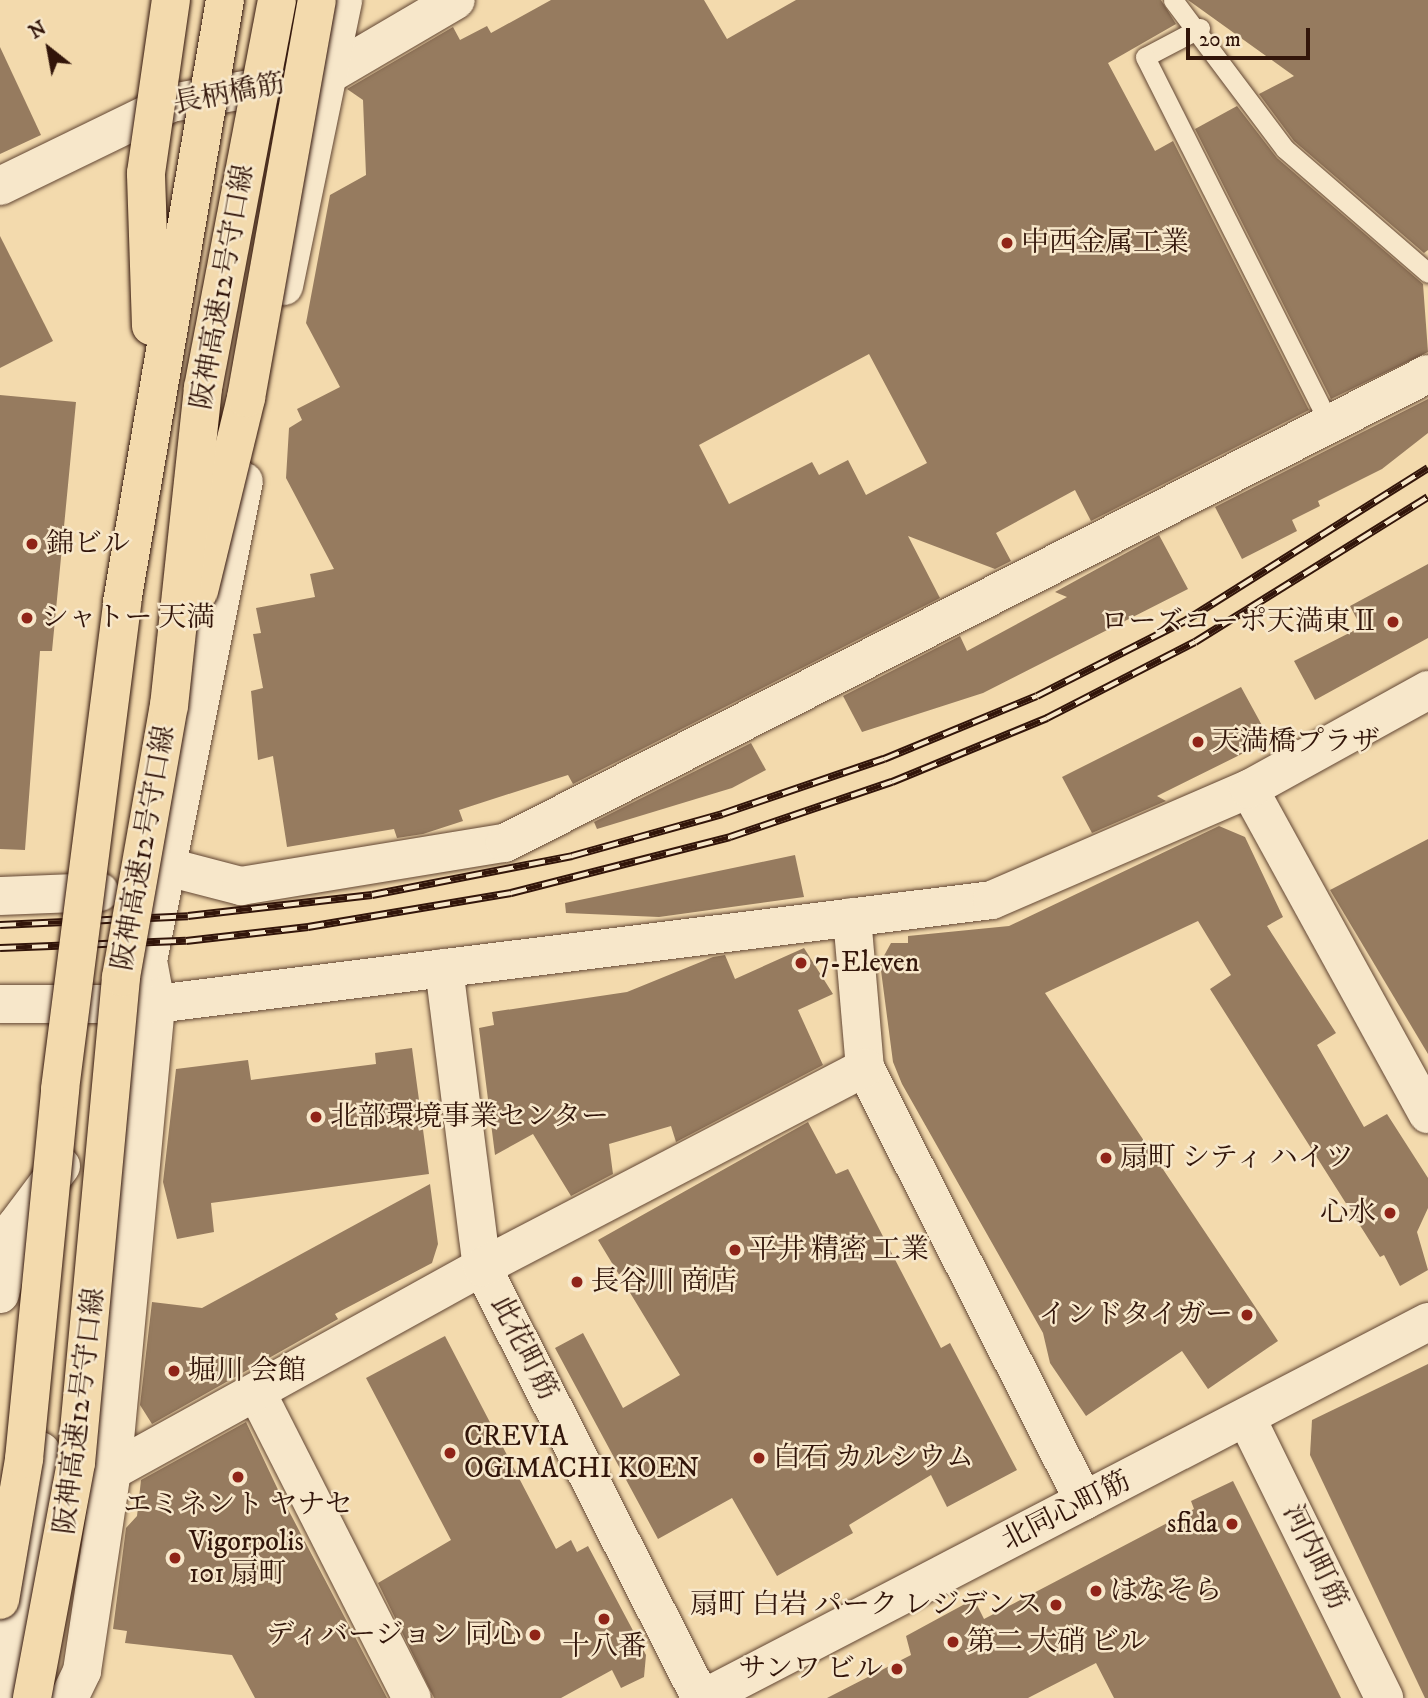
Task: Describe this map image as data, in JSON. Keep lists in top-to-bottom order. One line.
{"streets":{"highway":["阪神高速12号守口線"],"street":["長柄橋筋","此花町筋","北同心町筋","河内町筋"]},"crossings":[["此花町筋","北同心町筋"],["北同心町筋","河内町筋"]],"places":["中西金属工業","錦ビル","シャトー 天満","ローズコーポ天満東Ⅱ","天満橋プラザ","7-Eleven","北部環境事業センター","扇町 シティ ハイツ","心水","平井 精密 工業","長谷川 商店","インドタイガー","堀川 会館","CREVIA OGIMACHI KOEN","白石 カルシウム","エミネント ヤナセ","sfida","Vigorpolis 101 扇町","はなそら","扇町 白岩 パーク レジデンス","十八番","ディバージョン 同心","第二 大硝 ビル","サンワ ビル"],"scale_bar":"20 m","north":"top left"}
